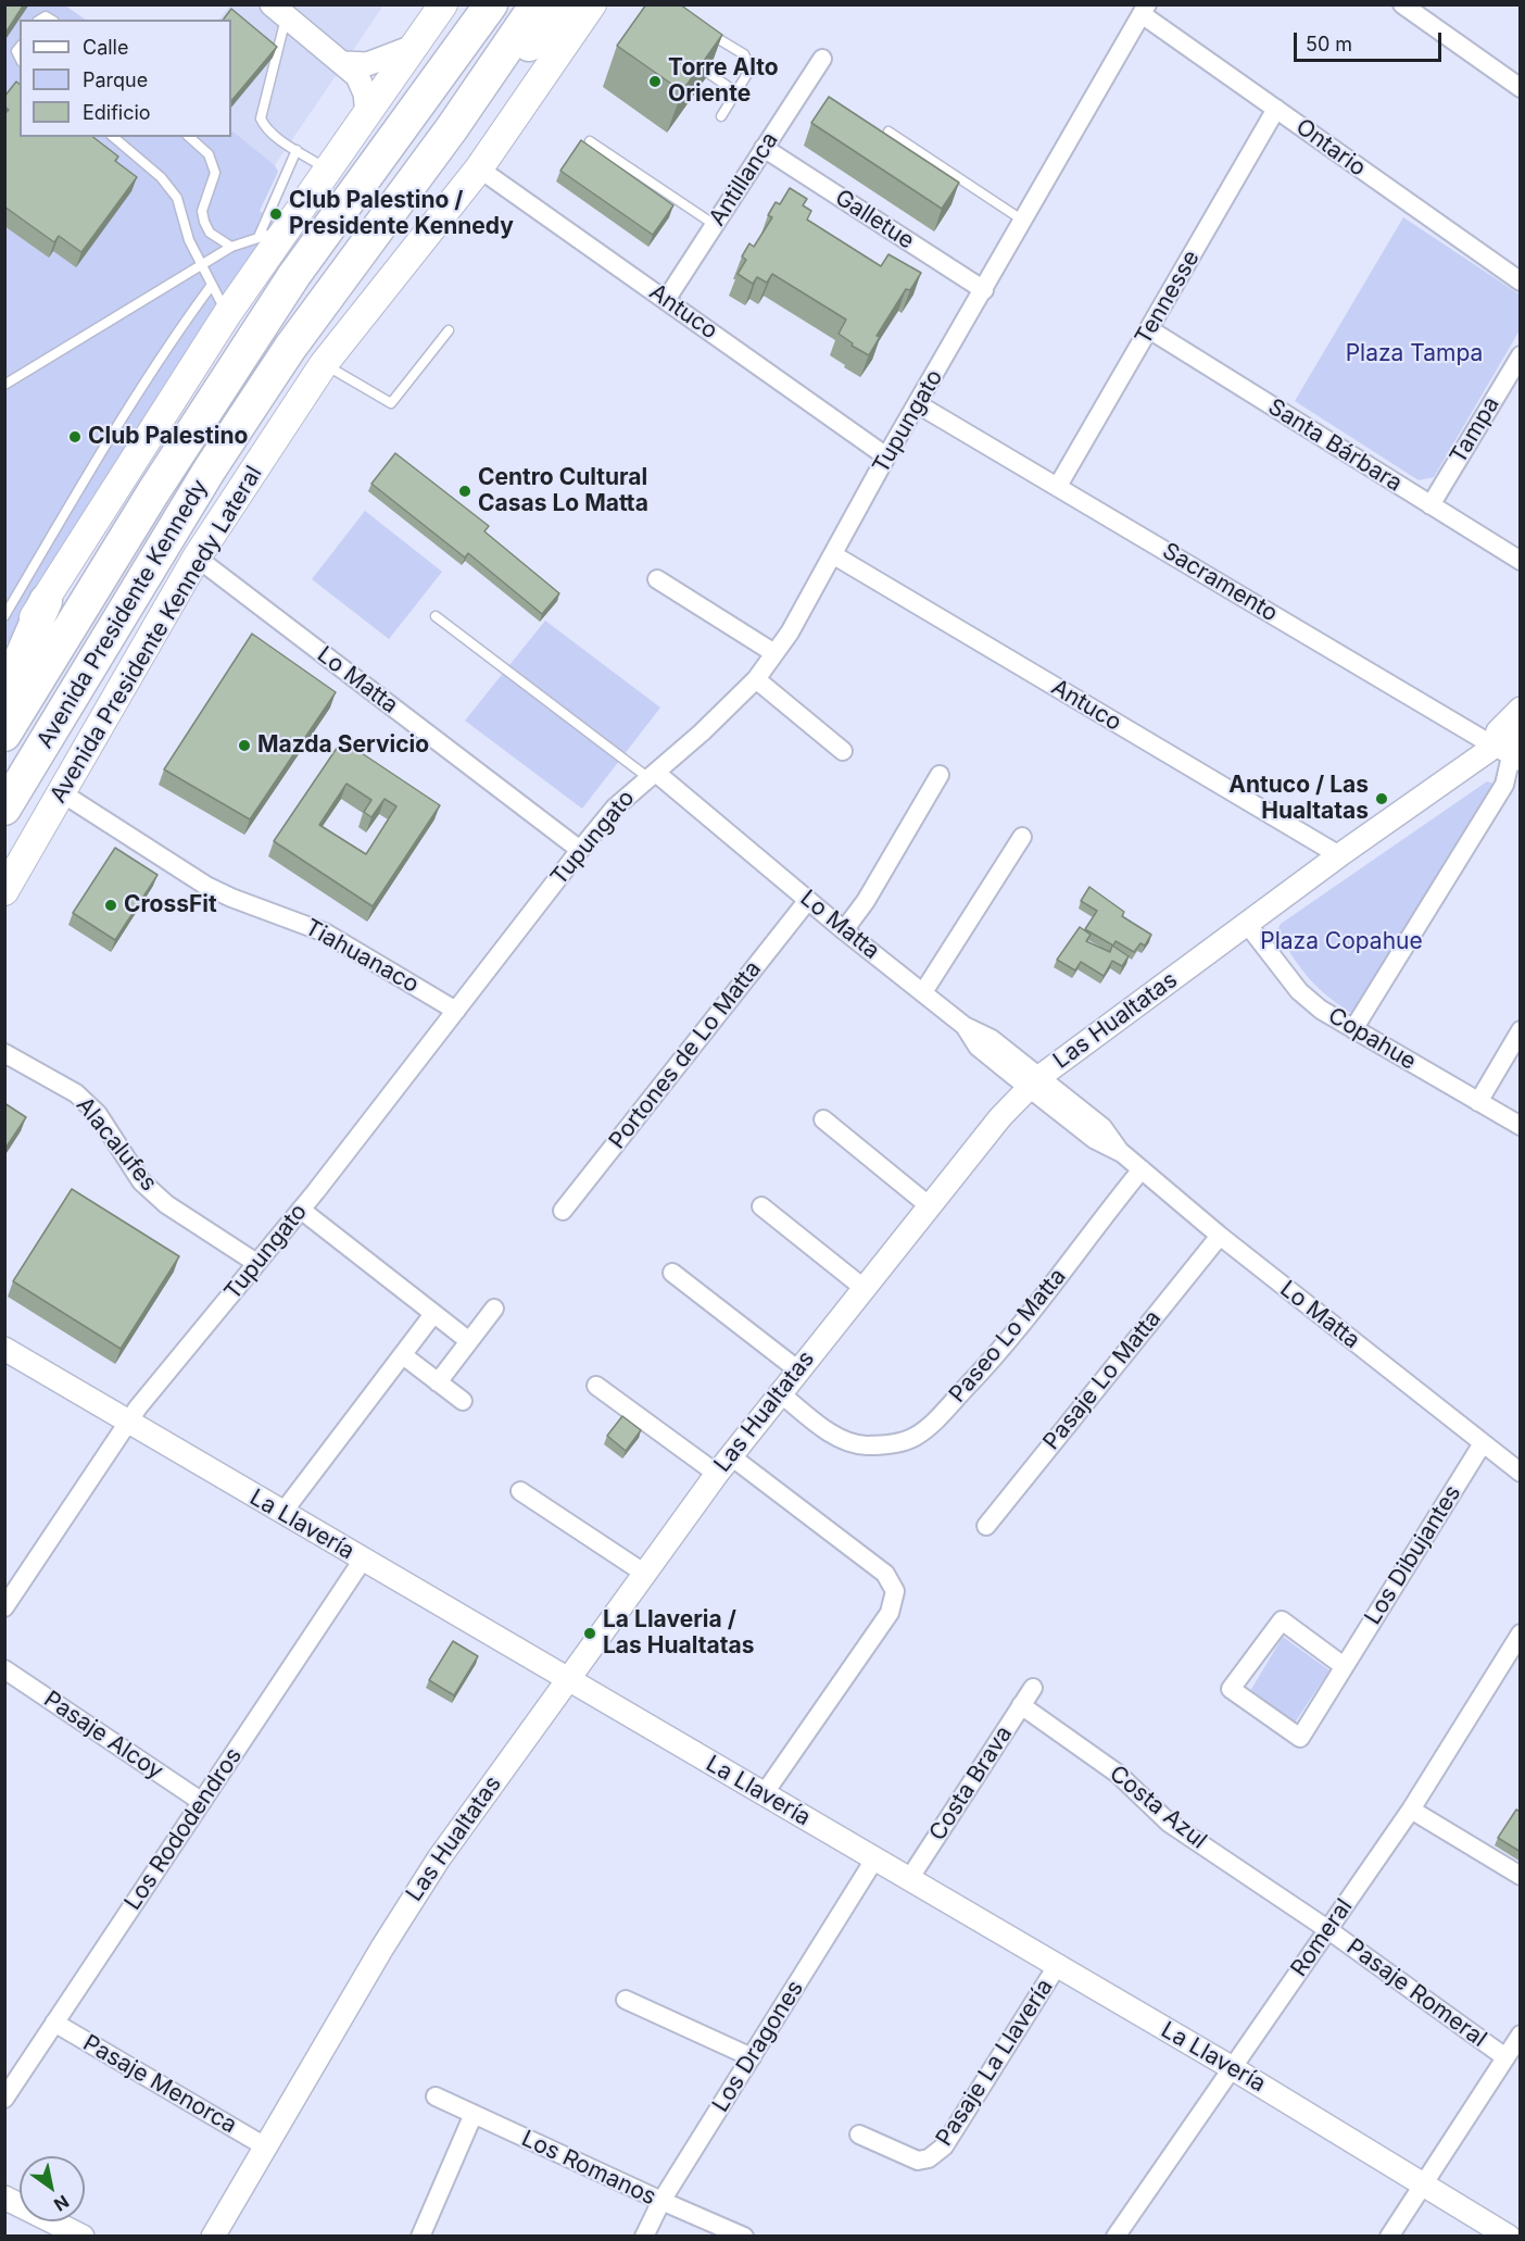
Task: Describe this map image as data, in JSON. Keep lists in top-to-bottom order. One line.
{"streets":{"highway":["Avenida Presidente Kennedy"],"main road":["Avenida Presidente Kennedy Lateral"],"street":["Ontario","Antillanca","Galletue","Tennesse","Antuco","Tupungato","Tampa","Santa Bárbara","Sacramento","Lo Matta","Tiahuanaco","Las Hualtatas","Copahue","Portones de Lo Matta","Alacalufes","Paseo Lo Matta","Pasaje Lo Matta","La Llavería","Los Dibujantes","Pasaje Alcoy","Costa Brava","Costa Azul","Los Rododendros","Romeral","Pasaje Romeral","Los Dragones","Pasaje La Llavería","Pasaje Menorca","Los Romanos"]},"crossings":[["Ontario","Tennesse"],["Ontario","Tupungato"],["Antillanca","Galletue"],["Antillanca","Antuco"],["Galletue","Tupungato"],["Tennesse","Santa Bárbara"],["Tennesse","Sacramento"],["Antuco","Tupungato"],["Antuco","Avenida Presidente Kennedy Lateral"],["Antuco","Las Hualtatas"],["Tupungato","Sacramento"],["Tupungato","Lo Matta"],["Tupungato","Tiahuanaco"],["Tupungato","Alacalufes"],["Tupungato","La Llavería"],["Tampa","Santa Bárbara"],["Sacramento","Las Hualtatas"],["Avenida Presidente Kennedy Lateral","Lo Matta"],["Avenida Presidente Kennedy Lateral","Tiahuanaco"],["Lo Matta","Las Hualtatas"],["Lo Matta","Portones de Lo Matta"],["Lo Matta","Paseo Lo Matta"],["Lo Matta","Pasaje Lo Matta"],["Lo Matta","Los Dibujantes"],["Las Hualtatas","Copahue"],["Las Hualtatas","Paseo Lo Matta"],["Las Hualtatas","La Llavería"],["Las Hualtatas","Pasaje Menorca"],["La Llavería","Costa Brava"],["La Llavería","Los Rododendros"],["La Llavería","Romeral"],["La Llavería","Los Dragones"],["La Llavería","Pasaje La Llavería"],["Pasaje Alcoy","Los Rododendros"],["Costa Brava","Costa Azul"],["Costa Azul","Romeral"],["Costa Azul","Pasaje Romeral"],["Los Rododendros","Pasaje Menorca"],["Romeral","Pasaje Romeral"],["Los Dragones","Los Romanos"]],"parks":["Plaza Tampa","Plaza Copahue"],"places":["Torre Alto Oriente","Club Palestino / Presidente Kennedy","Club Palestino","Centro Cultural Casas Lo Matta","Mazda Servicio","Antuco / Las Hualtatas","CrossFit","La Llaveria / Las Hualtatas"],"legend":["Calle","Parque","Edificio"],"scale_bar":"50 m","north":"bottom right"}
